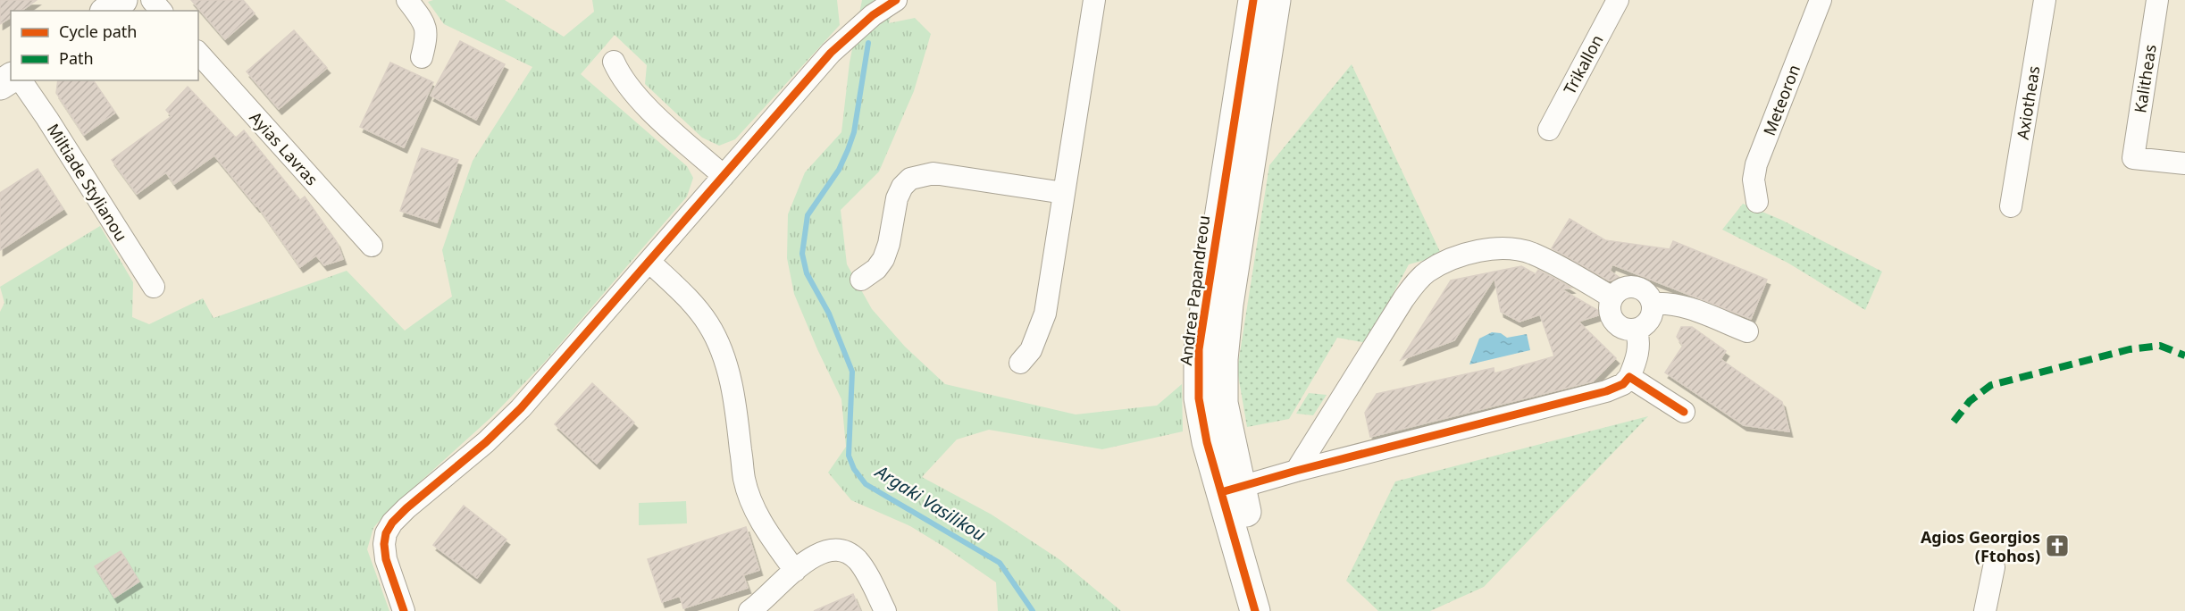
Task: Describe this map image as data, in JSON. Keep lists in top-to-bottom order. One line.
{"streets":{"street":["Trikallon","Kalitheas","Meteoron","Axiotheas","Ayias Lavras","Miltiade Stylianou","Andrea Papandreou"]},"water":["Argaki Vasilikou"],"places":{"church":["Agios Georgios (Ftohos)"]},"legend":["Cycle path","Path"]}
